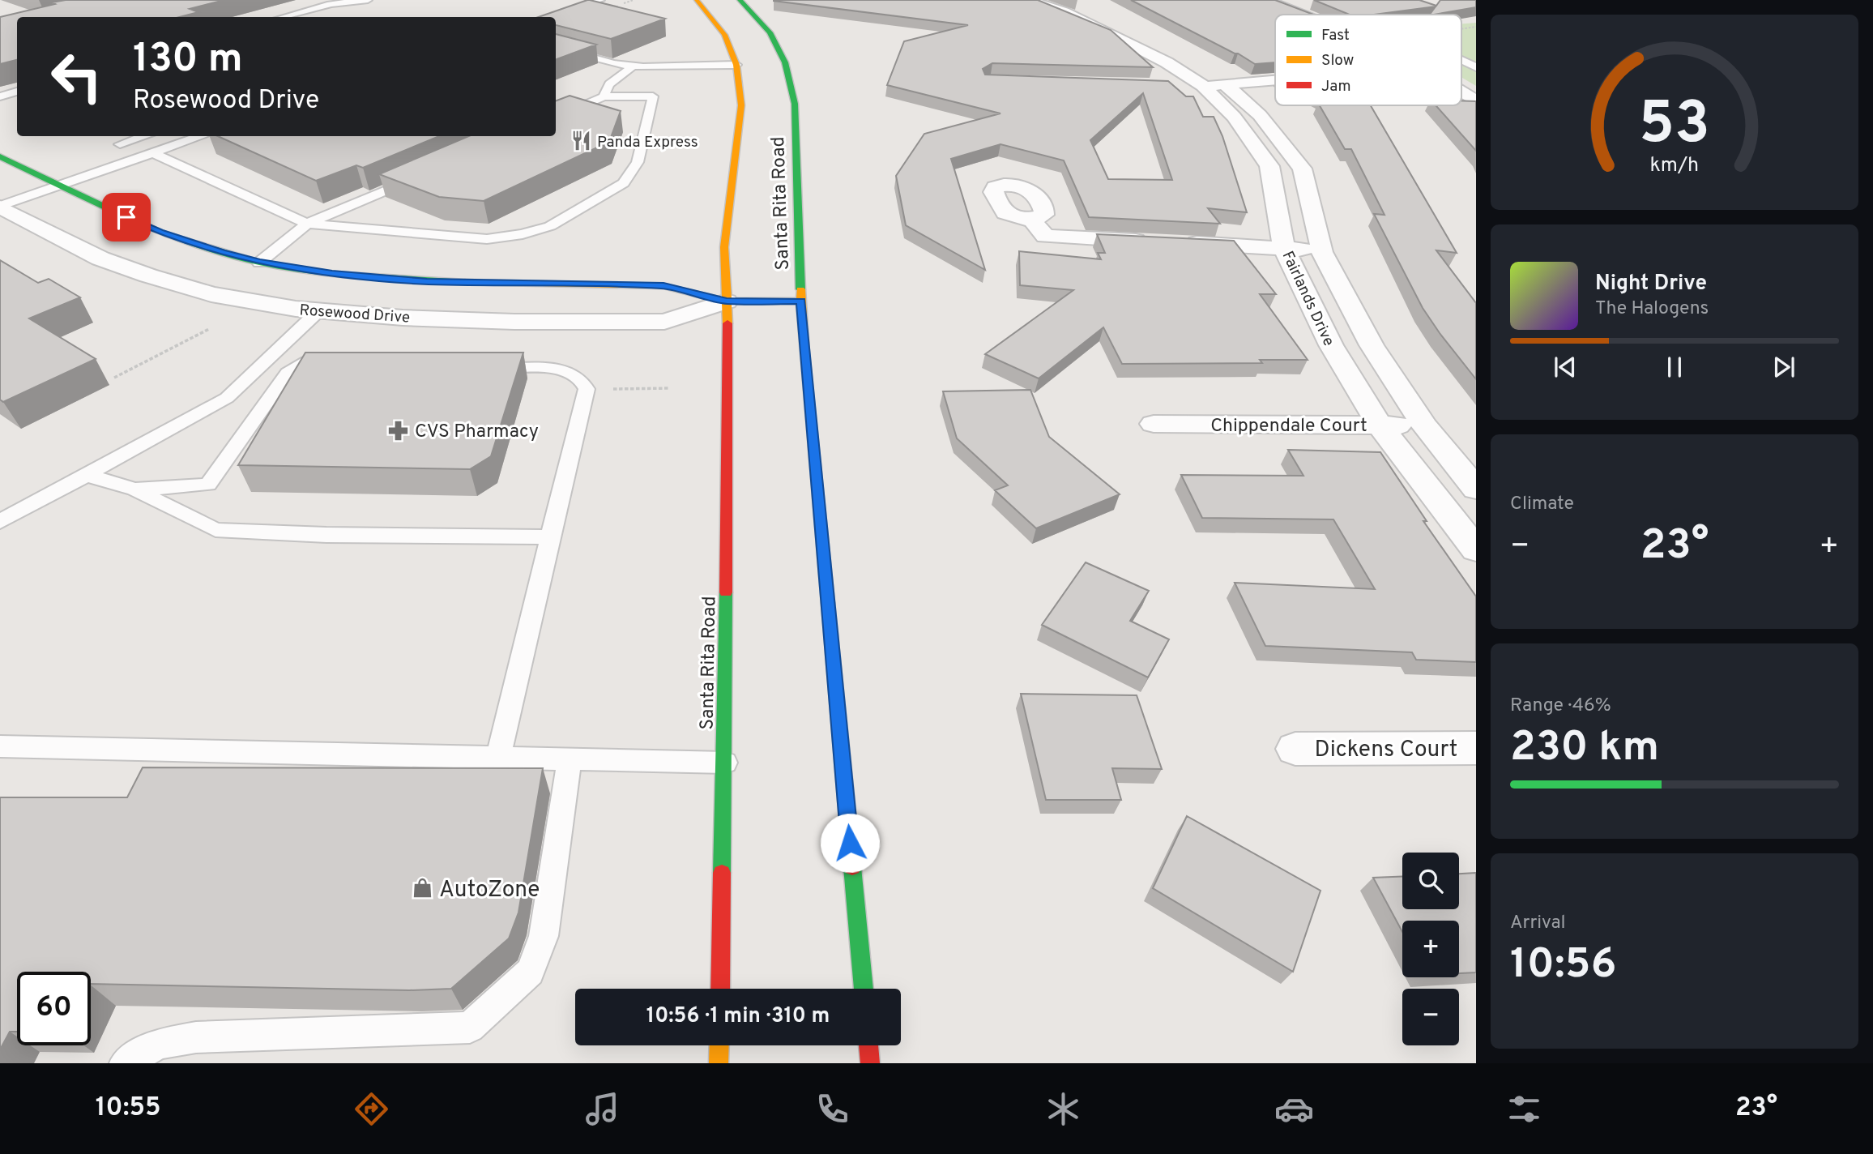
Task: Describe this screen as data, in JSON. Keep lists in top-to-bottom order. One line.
{"streets":{"main road":["Santa Rita Road","Rosewood Drive"],"street":["Fairlands Drive","Chippendale Court","Dickens Court"]},"crossings":[["Santa Rita Road","Rosewood Drive"],["Fairlands Drive","Chippendale Court"]],"places":{"restaurant":["Panda Express"],"pharmacy":["CVS Pharmacy"],"shop":["AutoZone"]},"legend":["Fast","Slow","Jam"],"page":{"turn":["130 m","Rosewood Drive"],"song":["Night Drive","The Halogens"],"tile":["Climate",["Range · 46%","230 km"],["Arrival","10:56"]],"heat":["−","23°","+"],"map_buttons":["+","−"],"limit":"60","trip":"10:56 · 1 min · 310 m","tabs":["10:55","23°"],"gauge":["53","km/h"]}}
